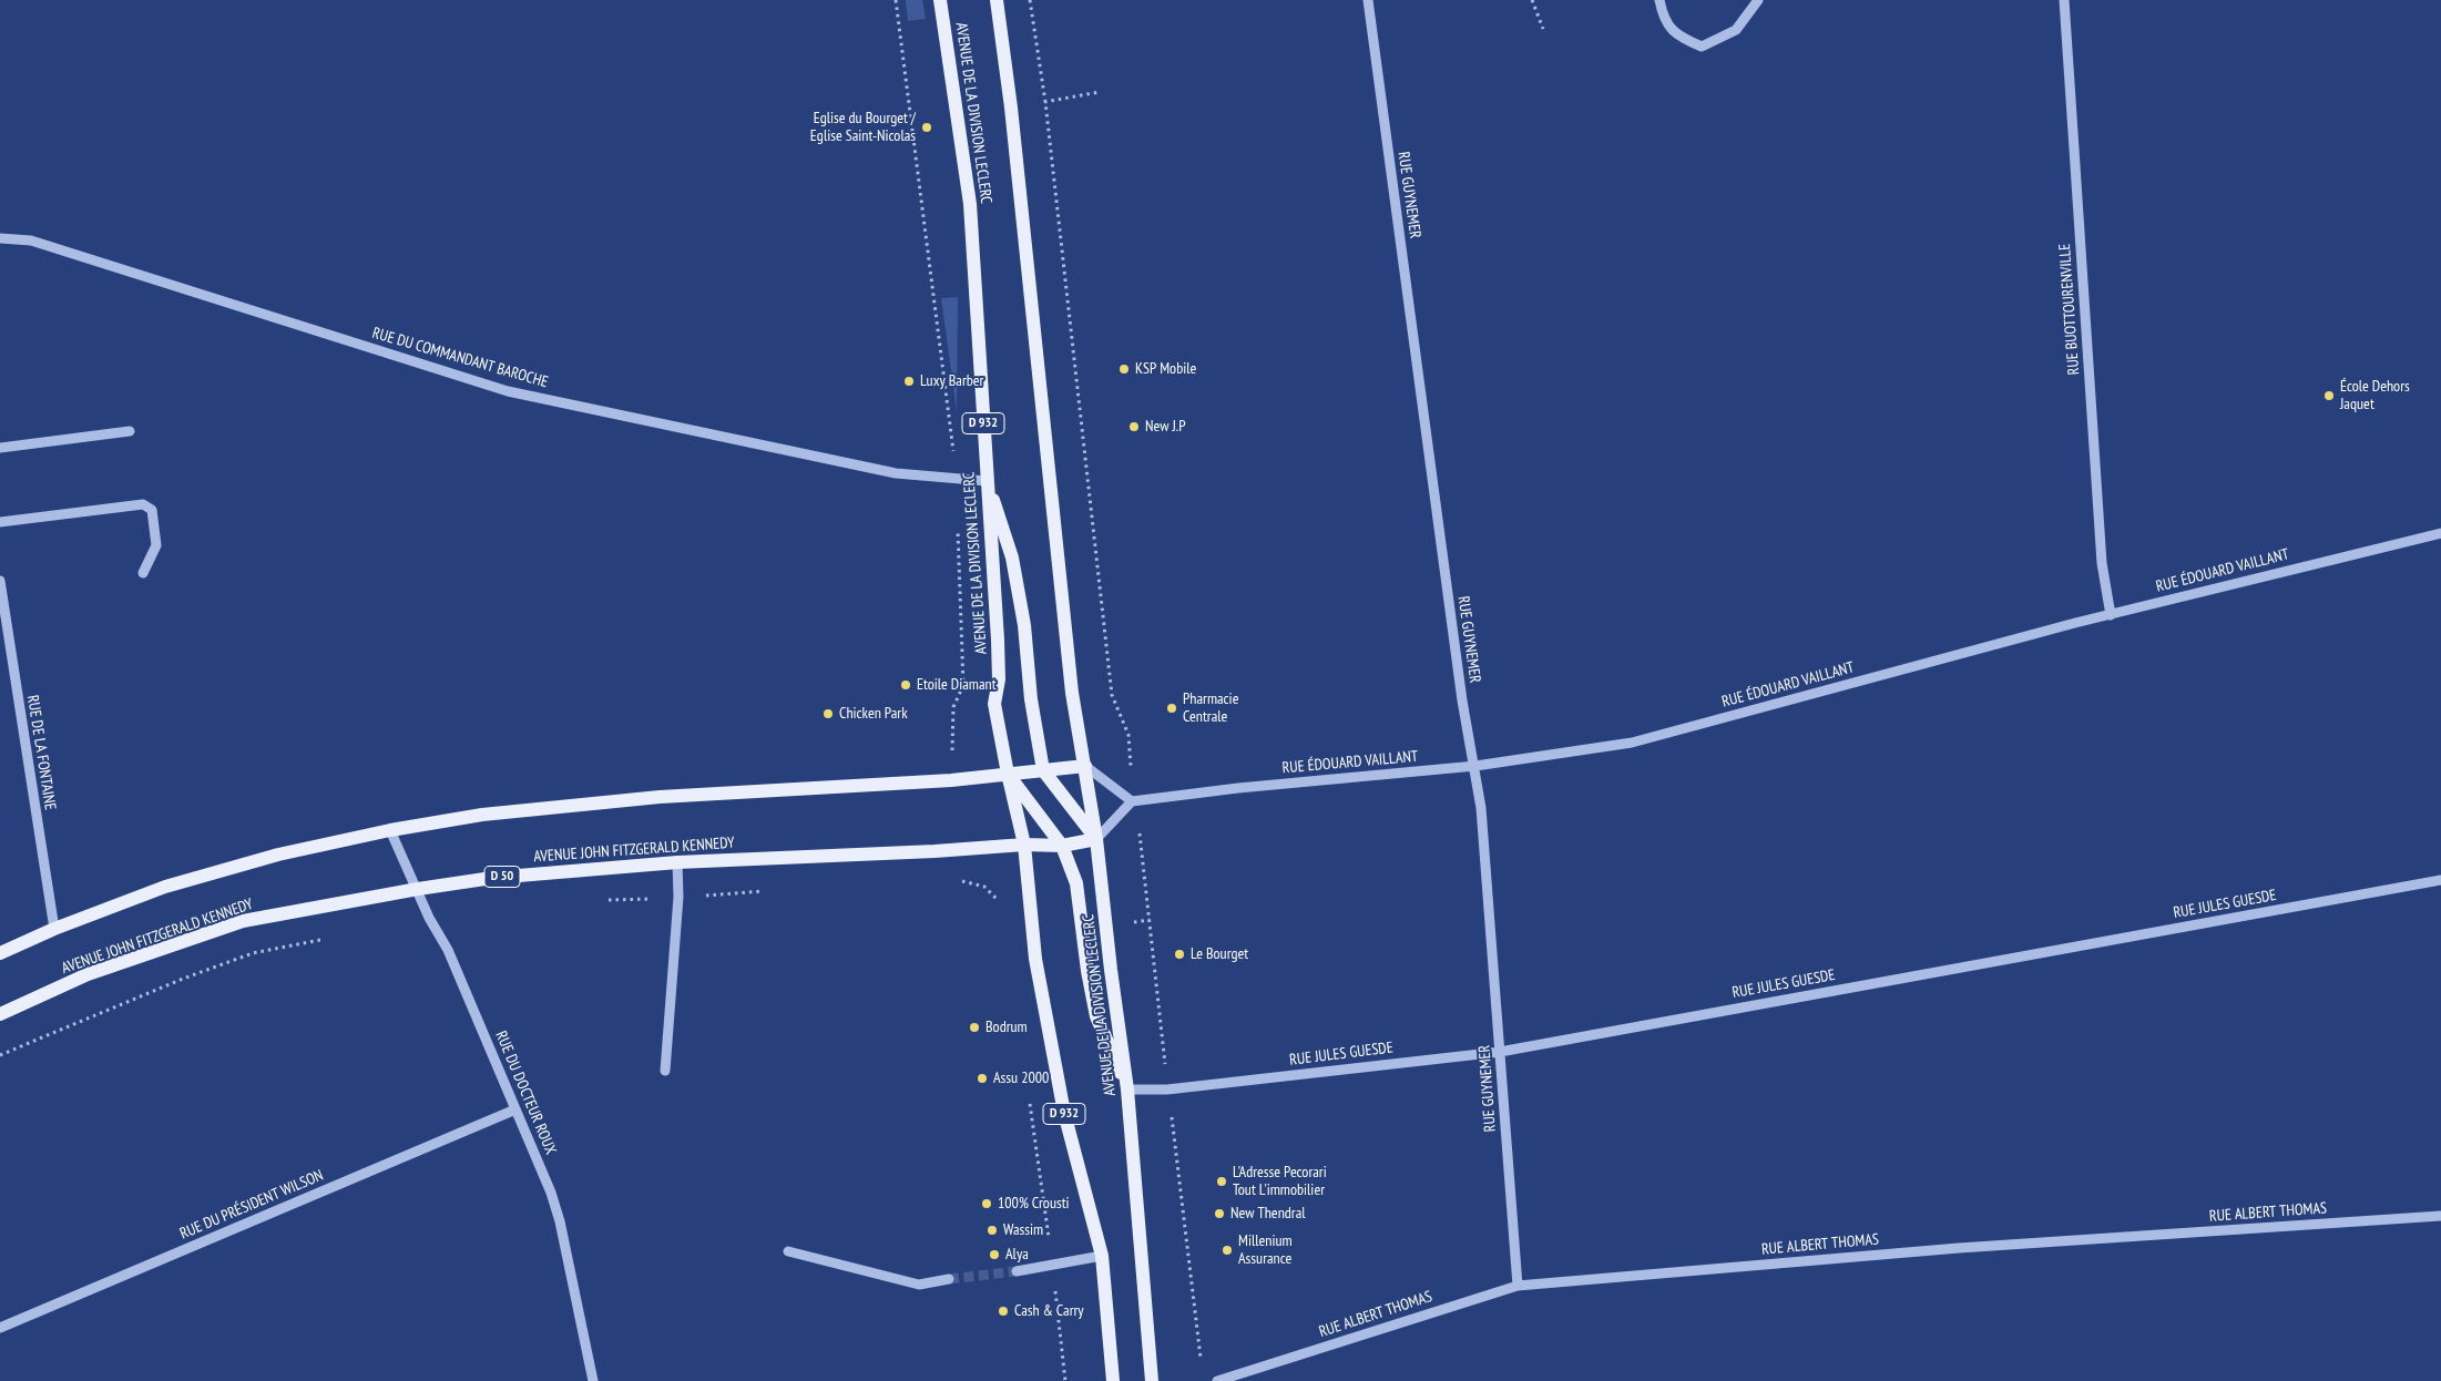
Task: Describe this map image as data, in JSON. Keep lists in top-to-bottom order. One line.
{"streets":{"main road":["AVENUE DE LA DIVISION LECLERC","D 932","AVENUE JOHN FITZGERALD KENNEDY","D 50"],"street":["RUE GUYNEMER","RUE BUOTTOURENVILLE","RUE DU COMMANDANT BAROCHE","RUE ÉDOUARD VAILLANT","RUE DE LA FONTAINE","RUE JULES GUESDE","RUE DU DOCTEUR ROUX","RUE DU PRÉSIDENT WILSON","RUE ALBERT THOMAS"]},"crossings":[["AVENUE DE LA DIVISION LECLERC","RUE DU COMMANDANT BAROCHE"],["AVENUE DE LA DIVISION LECLERC","AVENUE JOHN FITZGERALD KENNEDY"],["AVENUE DE LA DIVISION LECLERC","RUE JULES GUESDE"],["RUE GUYNEMER","RUE ÉDOUARD VAILLANT"],["RUE GUYNEMER","RUE JULES GUESDE"],["RUE GUYNEMER","RUE ALBERT THOMAS"],["RUE BUOTTOURENVILLE","RUE ÉDOUARD VAILLANT"],["AVENUE JOHN FITZGERALD KENNEDY","RUE DU DOCTEUR ROUX"],["RUE DU DOCTEUR ROUX","RUE DU PRÉSIDENT WILSON"]],"places":["Eglise du Bourget / Eglise Saint-Nicolas","KSP Mobile","Luxy Barber","École Dehors Jaquet","New J.P","Etoile Diamant","Pharmacie Centrale","Chicken Park","Le Bourget","Bodrum","Assu 2000","L'Adresse Pecorari Tout L'immobilier","100% Crousti","New Thendral","Wassim","Millenium Assurance","Alya","Cash & Carry"]}
